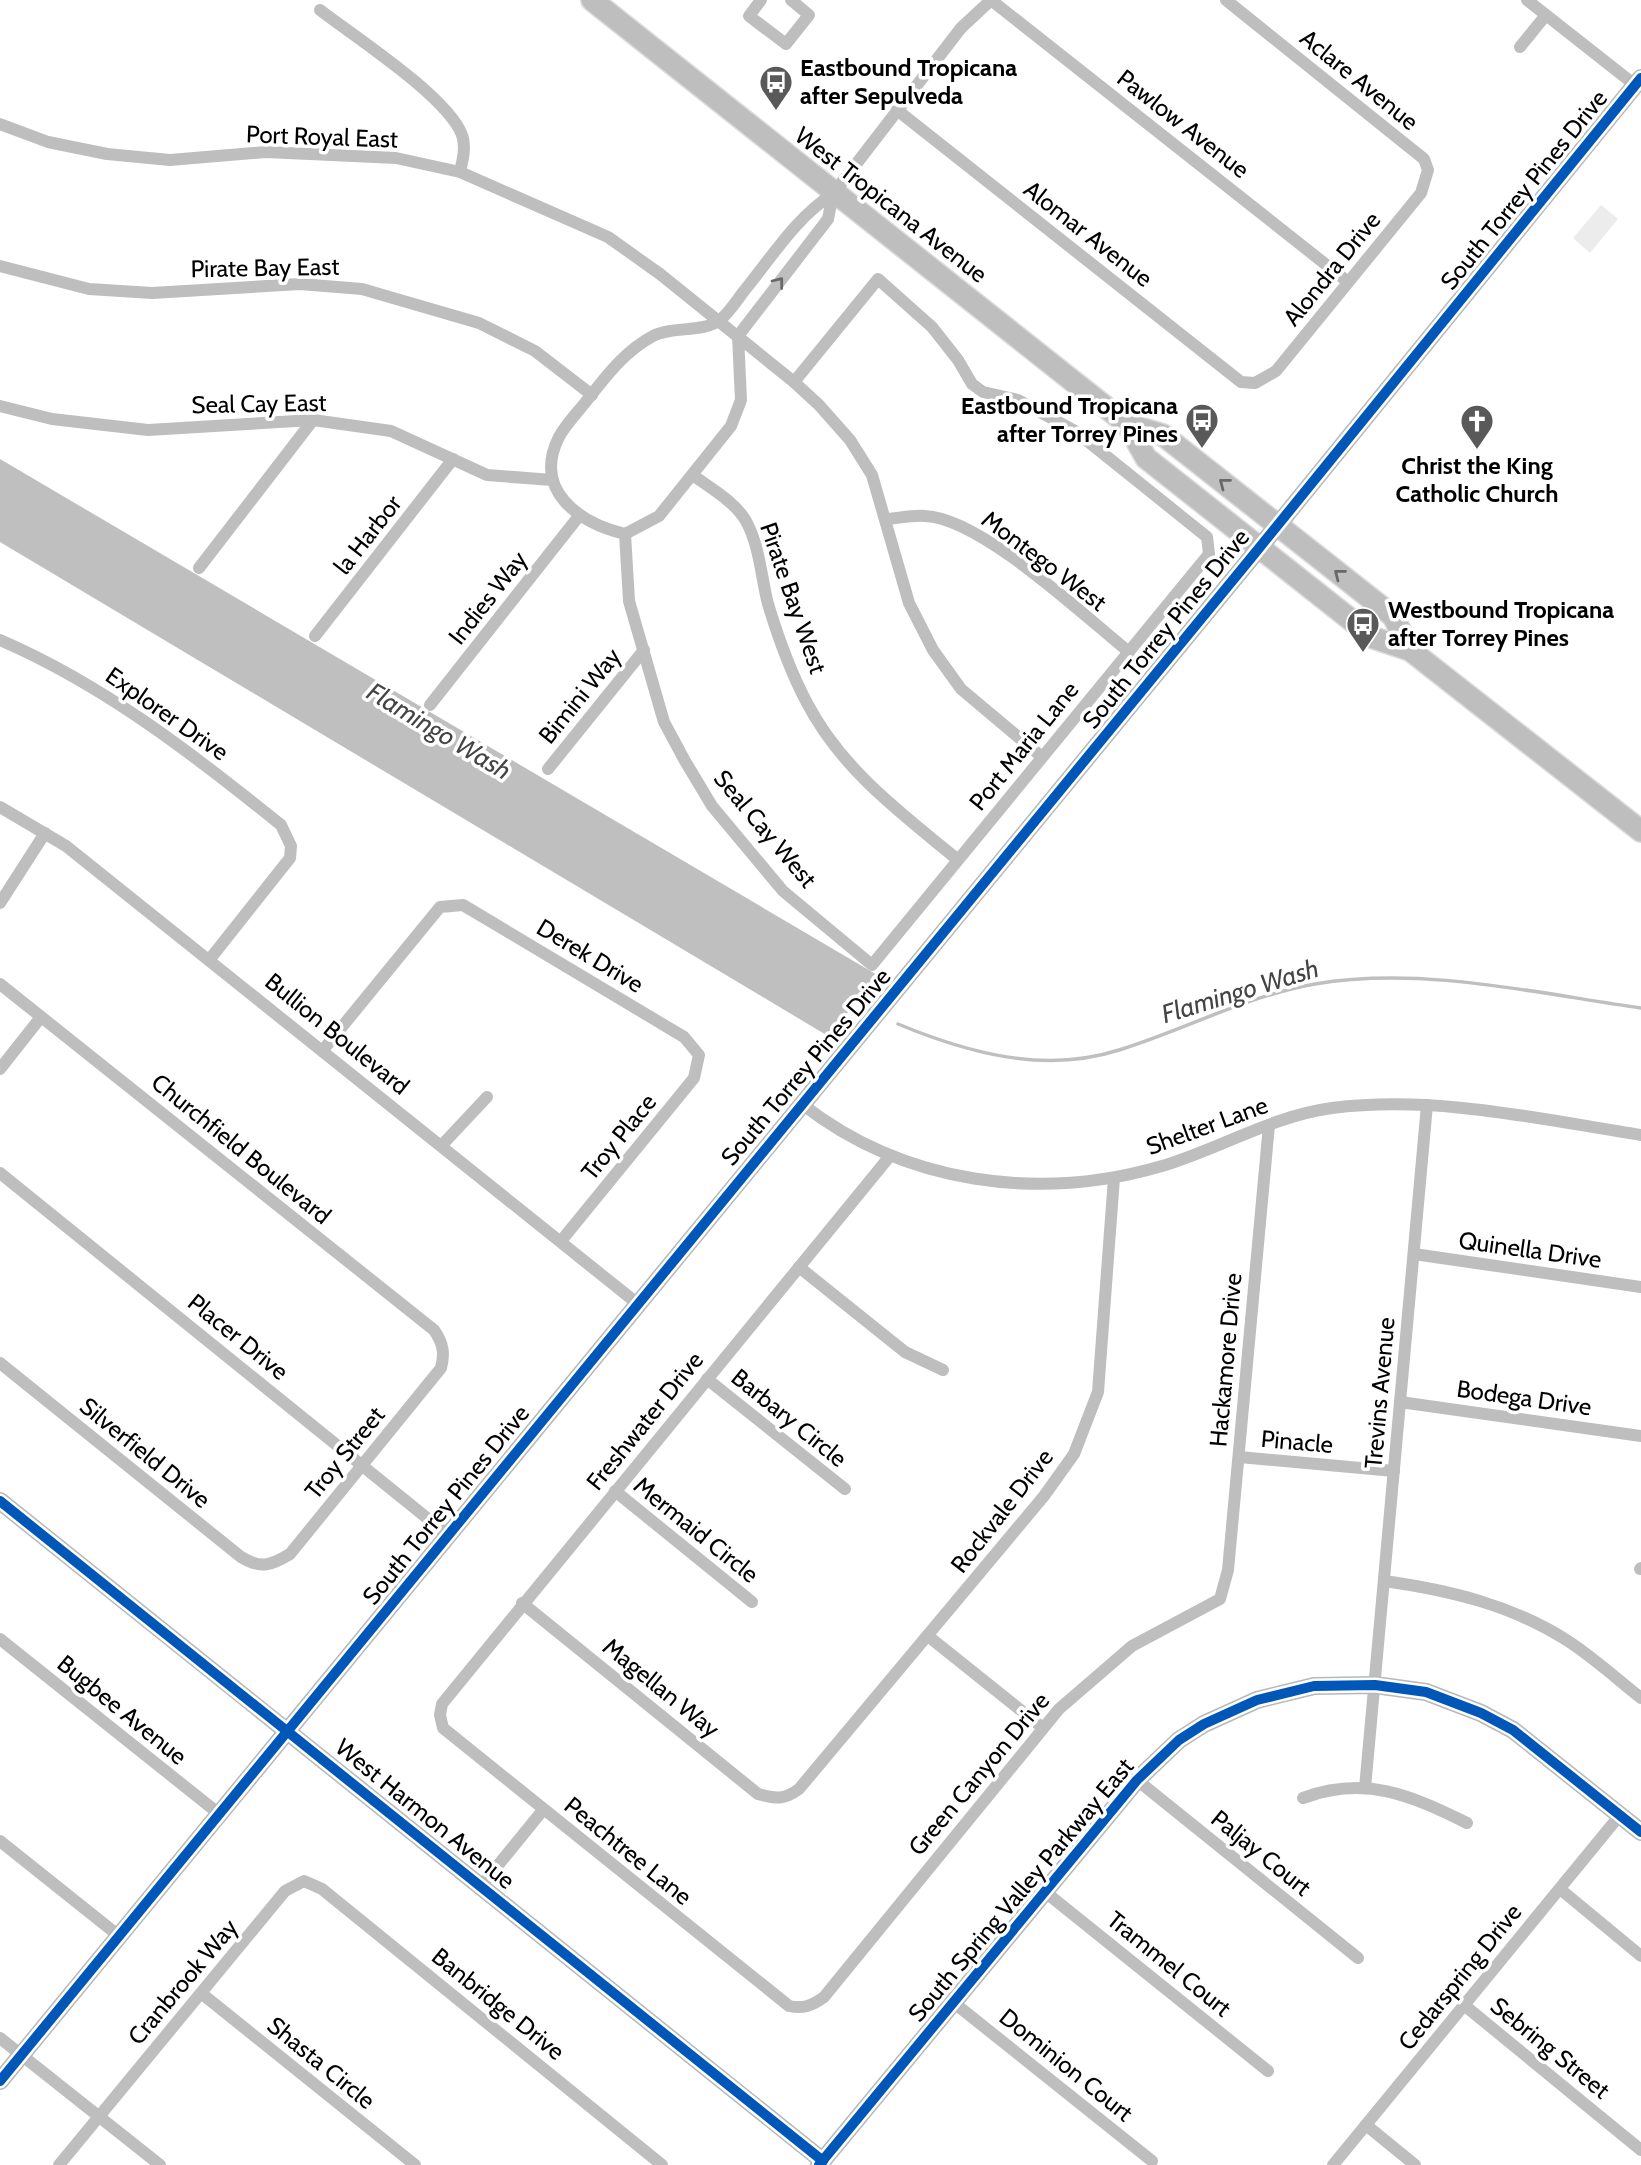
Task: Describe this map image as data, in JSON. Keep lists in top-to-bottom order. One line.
{"streets":{"main road":["South Torrey Pines Drive","West Tropicana Avenue","West Harmon Avenue","South Spring Valley Parkway East"],"street":["Aclare Avenue","Pawlow Avenue","Port Royal East","Alomar Avenue","Pirate Bay East","Alondra Drive","Seal Cay East","la Harbor","Montego West","Indies Way","Pirate Bay West","Bimini Way","Explorer Drive","Port Maria Lane","Seal Cay West","Derek Drive","Bullion Boulevard","Shelter Lane","Troy Place","Churchfield Boulevard","Quinella Drive","Placer Drive","Hackamore Drive","Trevins Avenue","Bodega Drive","Barbary Circle","Freshwater Drive","Pinacle","Silverfield Drive","Troy Street","Rockvale Drive","Mermaid Circle","Magellan Way","Bugbee Avenue","Green Canyon Drive","Peachtree Lane","Paljay Court","Trammel Court","Cedarspring Drive","Cranbrook Way","Banbridge Drive","Sebring Street","Shasta Circle","Dominion Court"]},"crossings":[["Aclare Avenue","Alondra Drive"],["Pawlow Avenue","Alondra Drive"],["Port Royal East","Montego West"],["Port Royal East","Port Maria Lane"],["South Torrey Pines Drive","West Tropicana Avenue"],["South Torrey Pines Drive","Bullion Boulevard"],["South Torrey Pines Drive","Shelter Lane"],["South Torrey Pines Drive","Placer Drive"],["South Torrey Pines Drive","Bugbee Avenue"],["South Torrey Pines Drive","West Harmon Avenue"],["Alomar Avenue","Alondra Drive"],["Seal Cay East","la Harbor"],["Montego West","Port Maria Lane"],["Pirate Bay West","Port Maria Lane"],["Bimini Way","Seal Cay West"],["Explorer Drive","Bullion Boulevard"],["Port Maria Lane","Seal Cay West"],["Derek Drive","Bullion Boulevard"],["Derek Drive","Troy Place"],["Bullion Boulevard","Troy Place"],["Shelter Lane","Hackamore Drive"],["Shelter Lane","Trevins Avenue"],["Shelter Lane","Freshwater Drive"],["Shelter Lane","Rockvale Drive"],["Churchfield Boulevard","Troy Street"],["Quinella Drive","Trevins Avenue"],["Placer Drive","Troy Street"],["Hackamore Drive","Pinacle"],["Hackamore Drive","Green Canyon Drive"],["Trevins Avenue","Bodega Drive"],["Trevins Avenue","Pinacle"],["Trevins Avenue","South Spring Valley Parkway East"],["Barbary Circle","Freshwater Drive"],["Freshwater Drive","Mermaid Circle"],["Freshwater Drive","Magellan Way"],["Freshwater Drive","Peachtree Lane"],["Silverfield Drive","Troy Street"],["Rockvale Drive","Magellan Way"],["Green Canyon Drive","Peachtree Lane"],["West Harmon Avenue","South Spring Valley Parkway East"],["Paljay Court","South Spring Valley Parkway East"],["South Spring Valley Parkway East","Trammel Court"],["South Spring Valley Parkway East","Cedarspring Drive"],["South Spring Valley Parkway East","Dominion Court"],["Cedarspring Drive","Sebring Street"],["Cranbrook Way","Banbridge Drive"],["Cranbrook Way","Shasta Circle"]],"water":["Flamingo Wash"],"places":{"bus stop":["Eastbound Tropicana after Sepulveda","Eastbound Tropicana after Torrey Pines","Westbound Tropicana after Torrey Pines"],"church":["Christ the King Catholic Church"]}}
